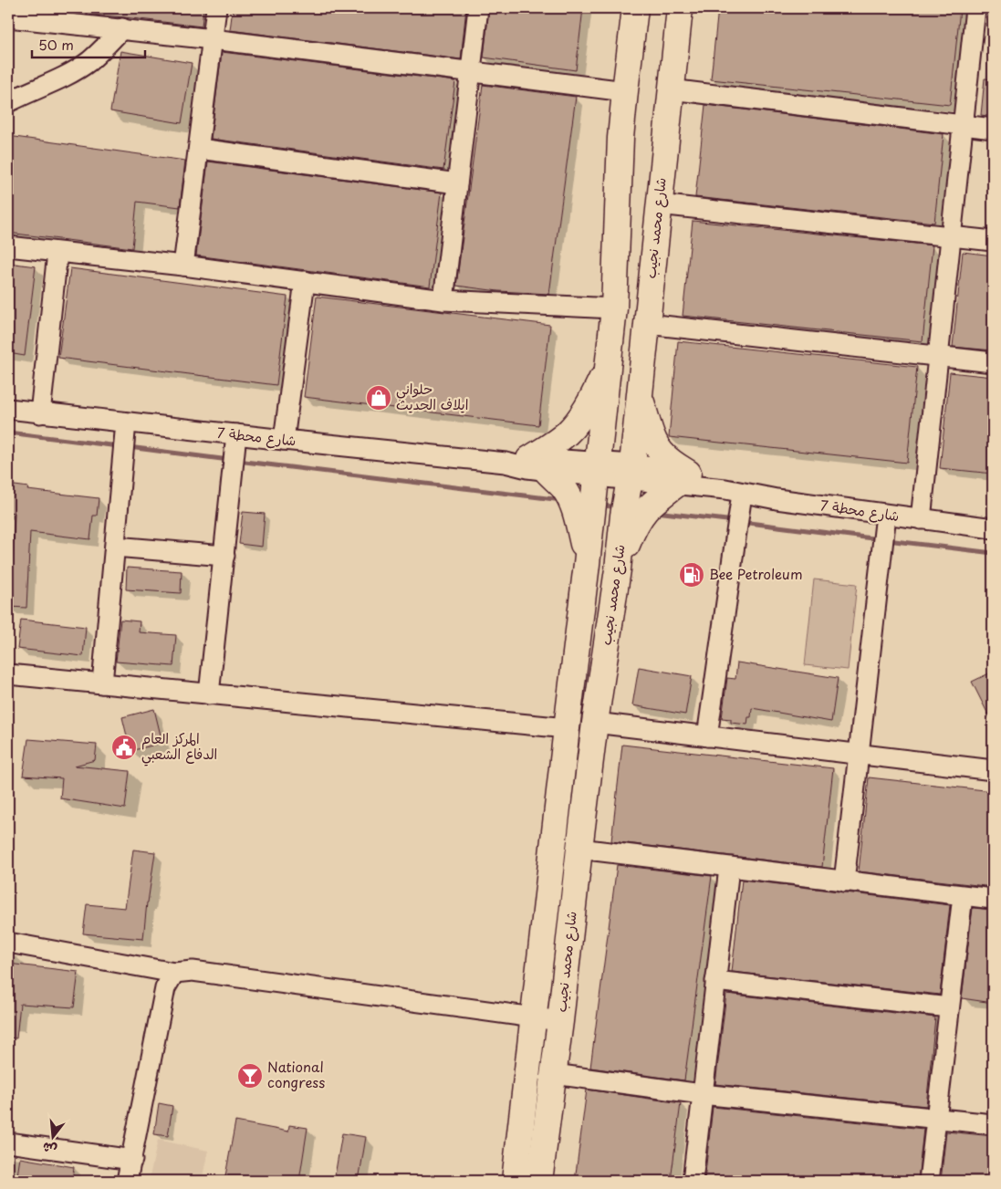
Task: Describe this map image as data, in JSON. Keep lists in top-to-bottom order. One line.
{"streets":{"main road":["شارع محمد نجيب"],"street":["شارع محطة 7"]},"crossings":[["شارع محمد نجيب","شارع محطة 7"]],"places":{"shop":["حلواني ايلاف الحديث"],"fuel station":["Bee Petroleum"],"public building":["المركز العام الدفاع الشعبي"],"bar":["National congress"]},"scale_bar":"50 m","north":"bottom"}
